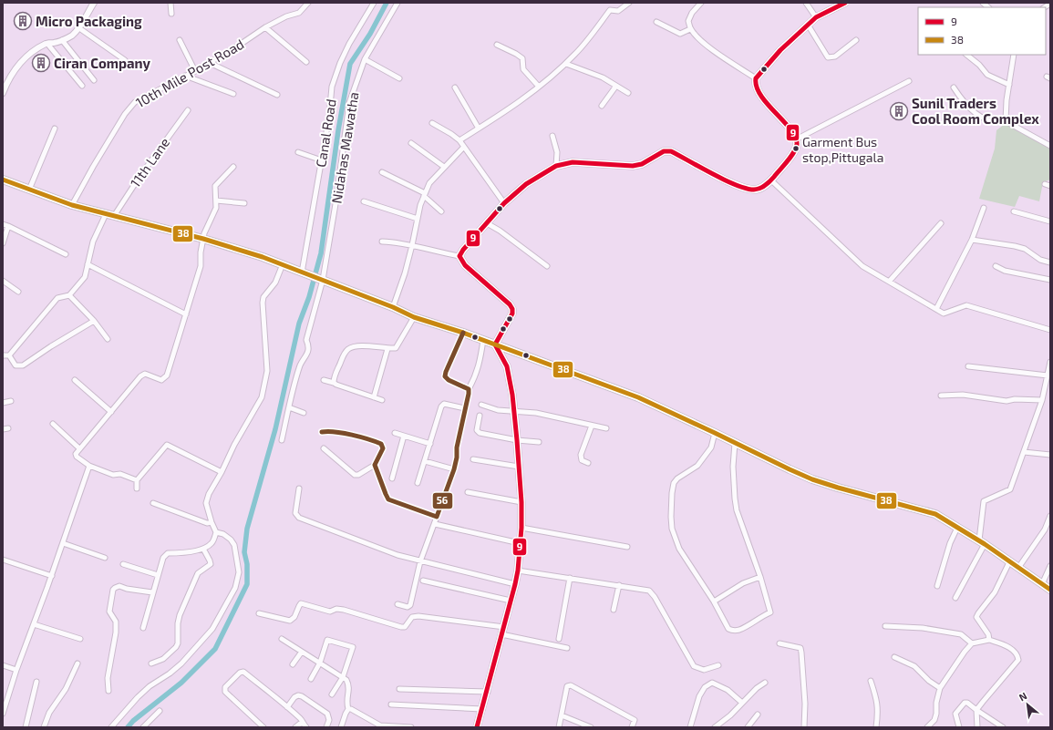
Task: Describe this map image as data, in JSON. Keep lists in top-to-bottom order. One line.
{"streets":{"street":["10th Mile Post Road","Canal Road","Nidahas Mawatha","11th Lane"]},"places":{"building":["Micro Packaging","Ciran Company","Sunil Traders Cool Room Complex"],"other":["Garment Bus stop,Pittugala"]},"lines":["transit line 9","transit line 38","transit line 56"],"legend":["9","38"],"north":"top left"}
